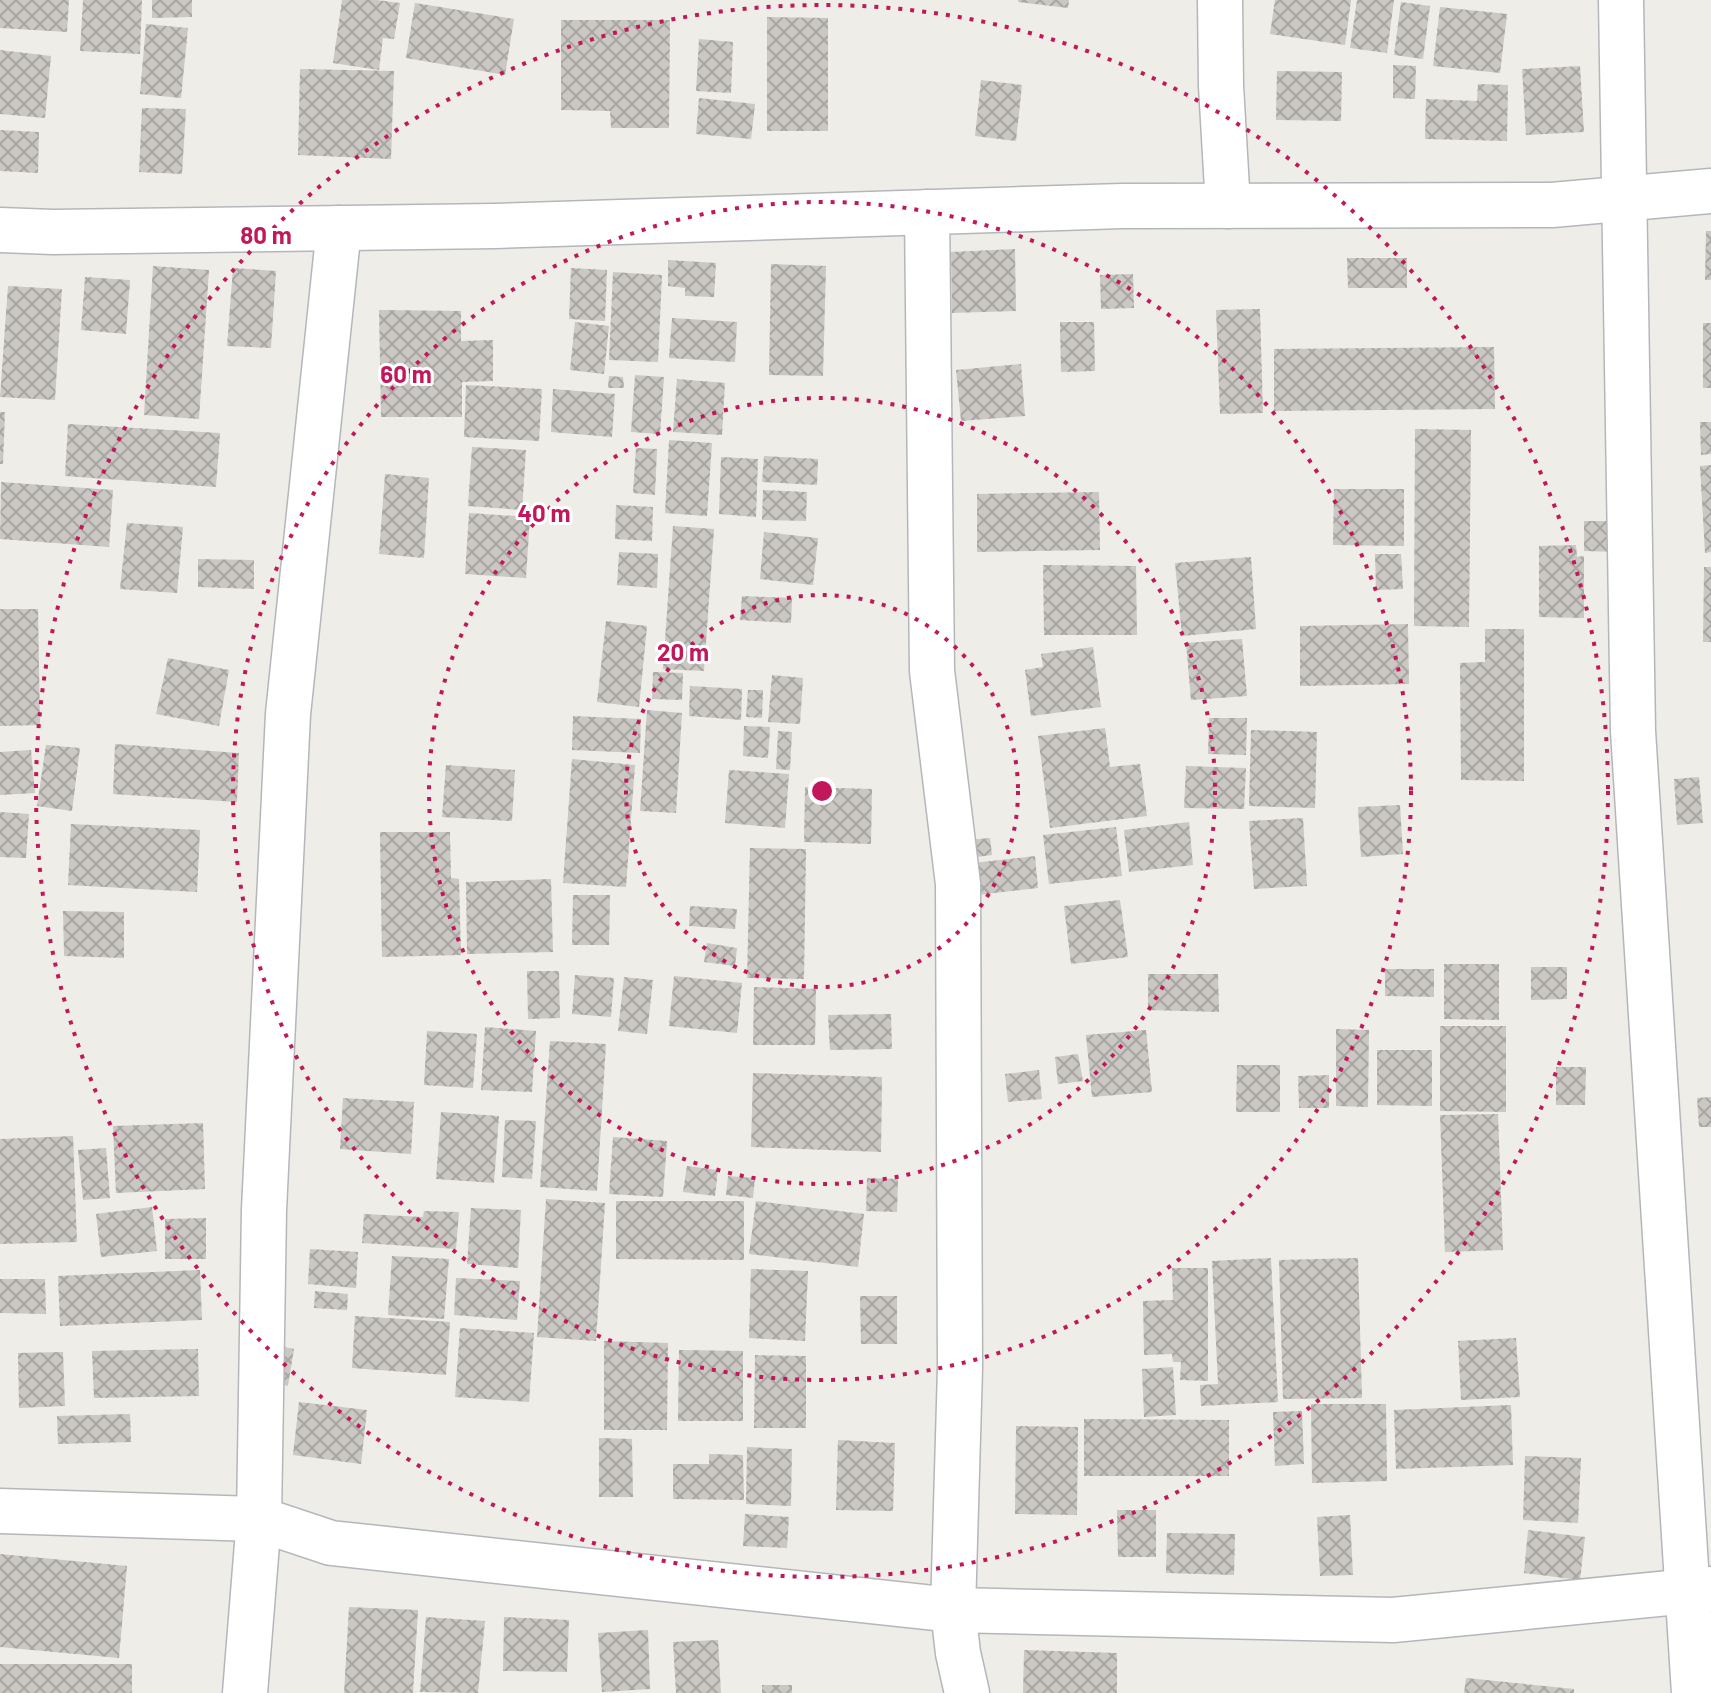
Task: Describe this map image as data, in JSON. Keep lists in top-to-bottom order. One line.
{"rings":["80 m","60 m","40 m","20 m"]}
